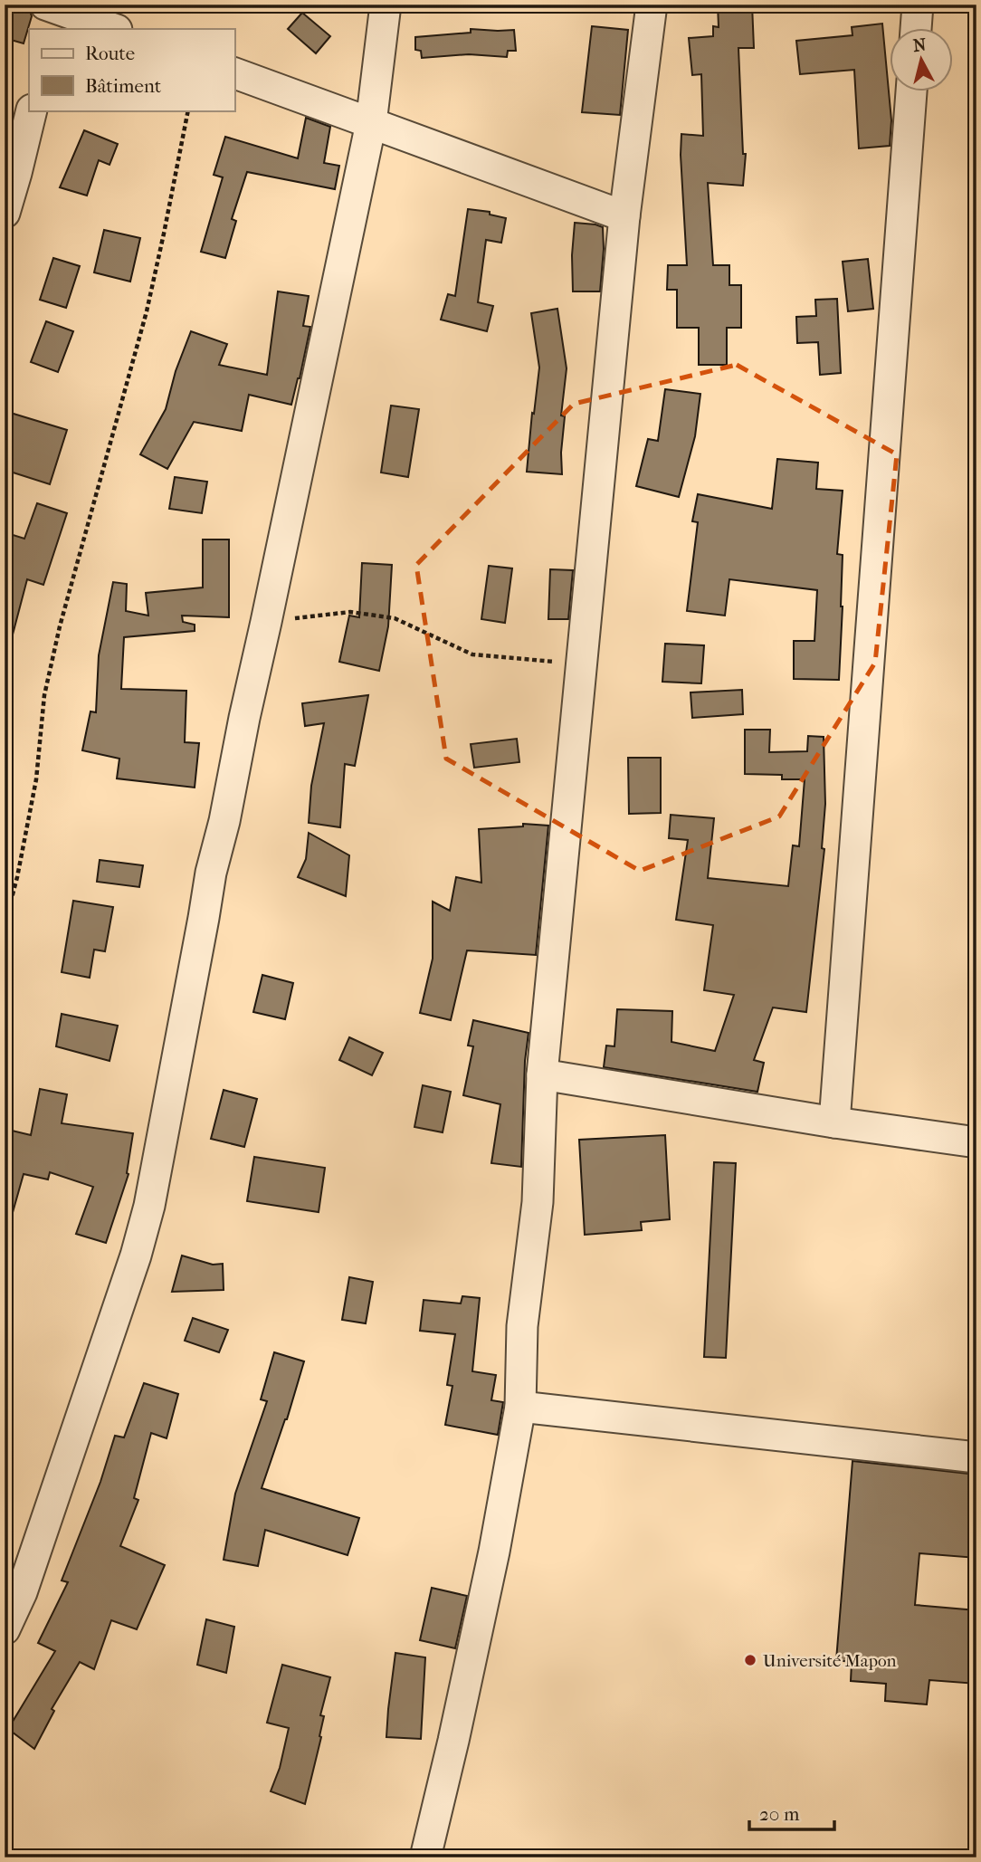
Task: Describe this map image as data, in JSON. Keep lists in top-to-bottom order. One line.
{"places":["Université Mapon"],"legend":["Route","Bâtiment"],"scale_bar":"20 m","north":"top"}
